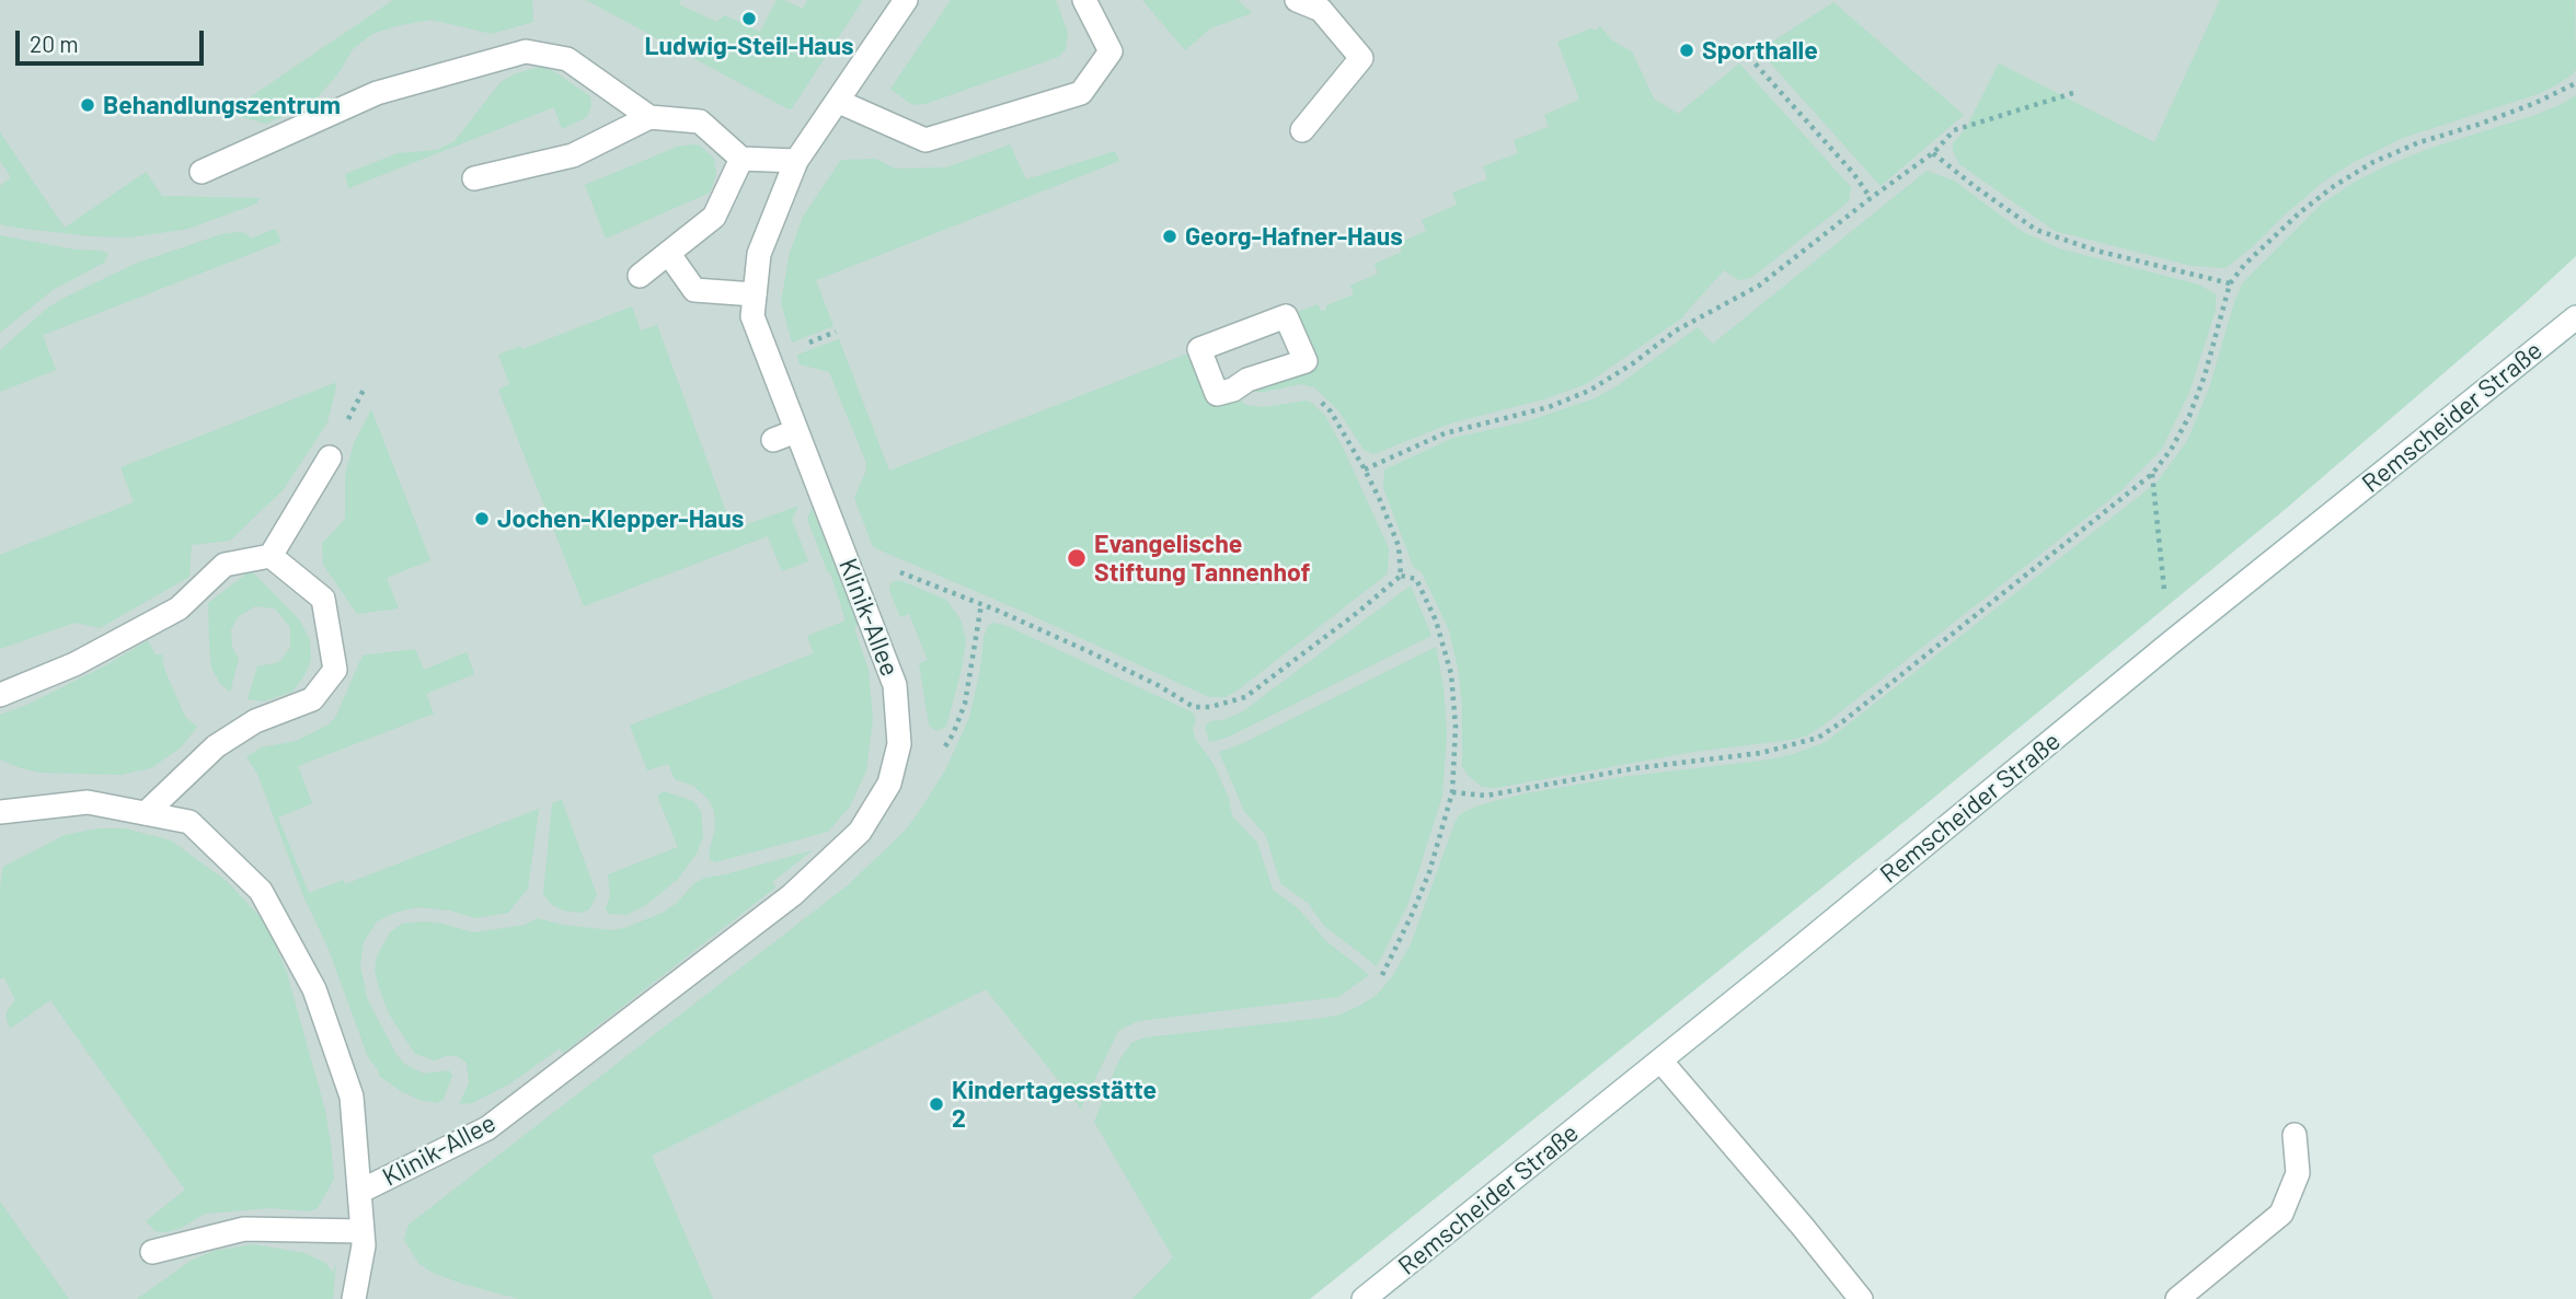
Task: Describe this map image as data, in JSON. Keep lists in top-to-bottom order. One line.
{"streets":{"street":["Remscheider Straße","Klinik-Allee"]},"places":["Ludwig-Steil-Haus","Sporthalle","Behandlungszentrum","Georg-Hafner-Haus","Jochen-Klepper-Haus","Evangelische Stiftung Tannenhof","Kindertagesstätte 2"],"scale_bar":"20 m"}
